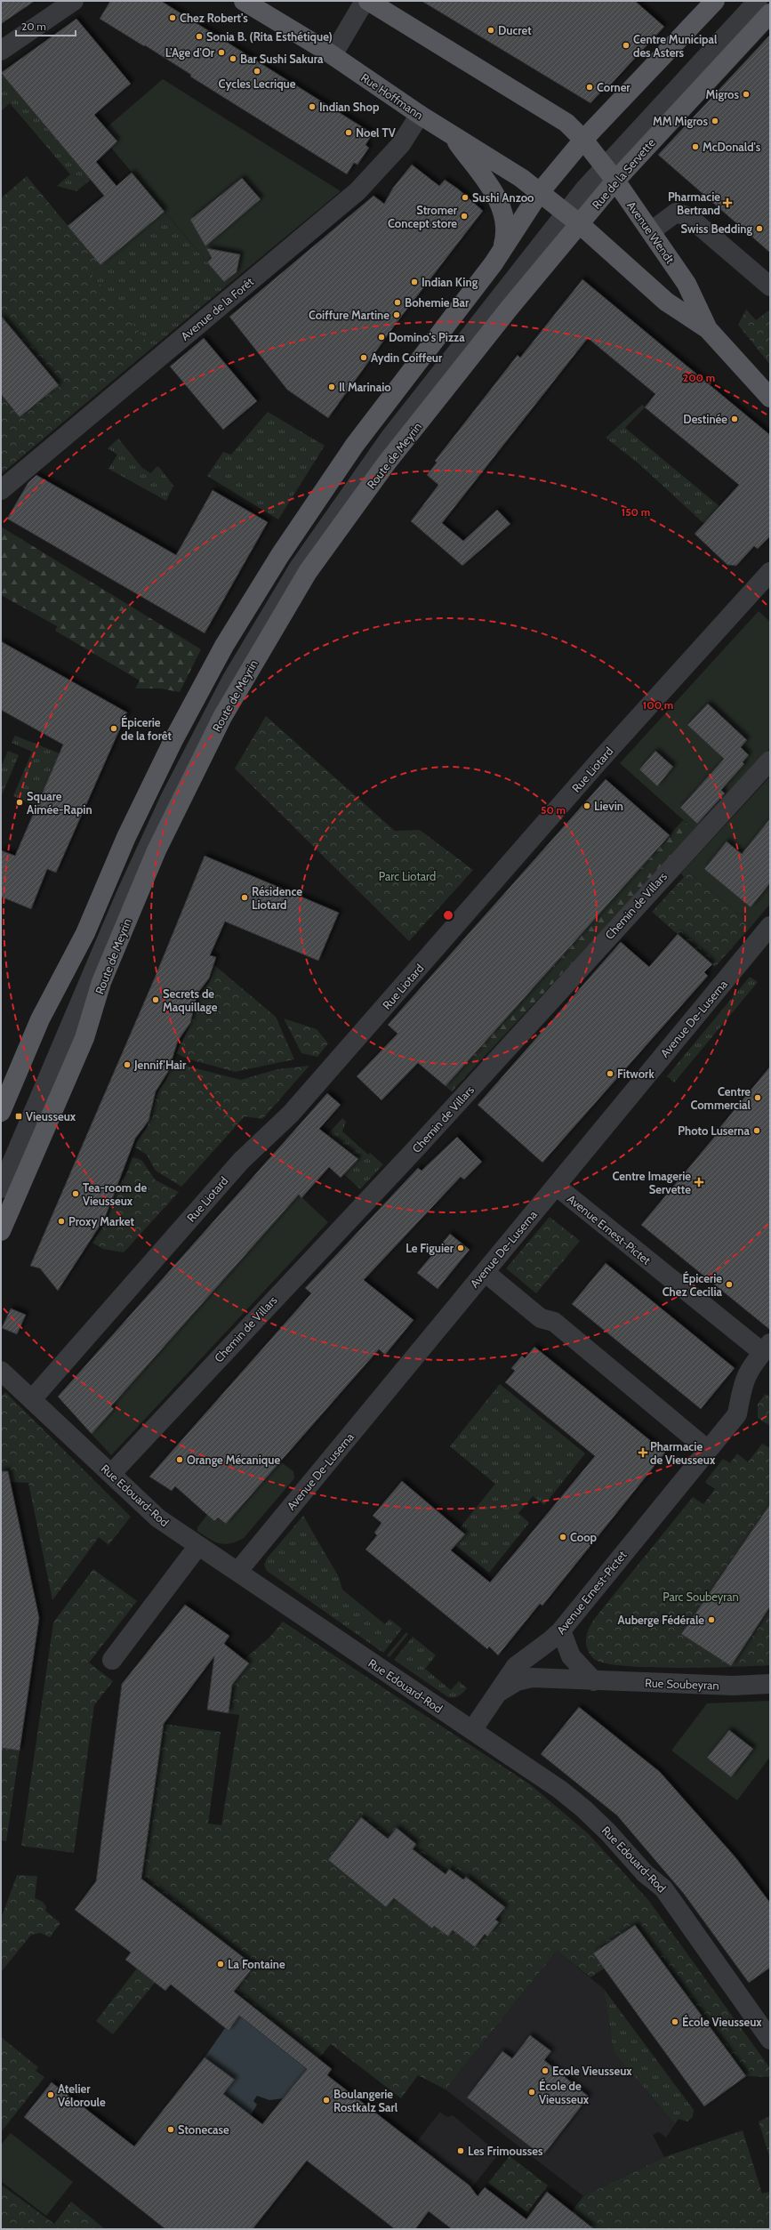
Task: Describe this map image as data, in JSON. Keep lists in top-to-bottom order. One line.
{"streets":{"main road":["Rue Hoffmann","Rue de la Servette","Avenue Wendt","Route de Meyrin"],"street":["Avenue de la Forêt","Rue Liotard","Chemin de Villars","Avenue De-Luserna","Avenue Ernest-Pictet","Rue Edouard-Rod","Rue Soubeyran"]},"crossings":[["Rue Hoffmann","Avenue Wendt"],["Rue Hoffmann","Avenue de la Forêt"],["Rue de la Servette","Avenue Wendt"],["Rue de la Servette","Route de Meyrin"],["Avenue Wendt","Route de Meyrin"],["Rue Liotard","Rue Edouard-Rod"],["Chemin de Villars","Rue Edouard-Rod"],["Avenue De-Luserna","Avenue Ernest-Pictet"],["Avenue De-Luserna","Rue Edouard-Rod"],["Avenue Ernest-Pictet","Rue Edouard-Rod"],["Avenue Ernest-Pictet","Rue Soubeyran"]],"parks":["Parc Liotard","Parc Soubeyran"],"places":{"other":["Chez Robert's","Ducret","Sonia B. (Rita Esthétique)","Centre Municipal des Asters","L'Age d'Or","Bar Sushi Sakura","Cycles Lecrique","Corner","Migros","Indian Shop","MM Migros","Noel TV","McDonald's","Sushi Anzoo","Stromer Concept store","Swiss Bedding","Indian King","Bohemie Bar","Coiffure Martine","Domino's Pizza","Aydin Coiffeur","Il Marinaio","Destinée","Épicerie de la forêt","Square Aimée-Rapin","Lievin","Résidence Liotard","Secrets de Maquillage","Jennif’Hair","Fitwork","Centre Commercial","Photo Luserna","Tea-room de Vieusseux","Proxy Market","Le Figuier","Épicerie Chez Cecilia","Orange Mécanique","Coop","Auberge Fédérale","La Fontaine","École Vieusseux","Ecole Vieusseux","École de Vieusseux","Atelier Véloroule","Boulangerie Rostkalz Sarl","Stonecase","Les Frimousses"],"health":["Pharmacie Bertrand","Centre Imagerie Servette","Pharmacie de Vieusseux"],"transit":["Vieusseux"]},"scale_bar":"20 m","rings":["200 m","150 m","100 m","50 m"]}
